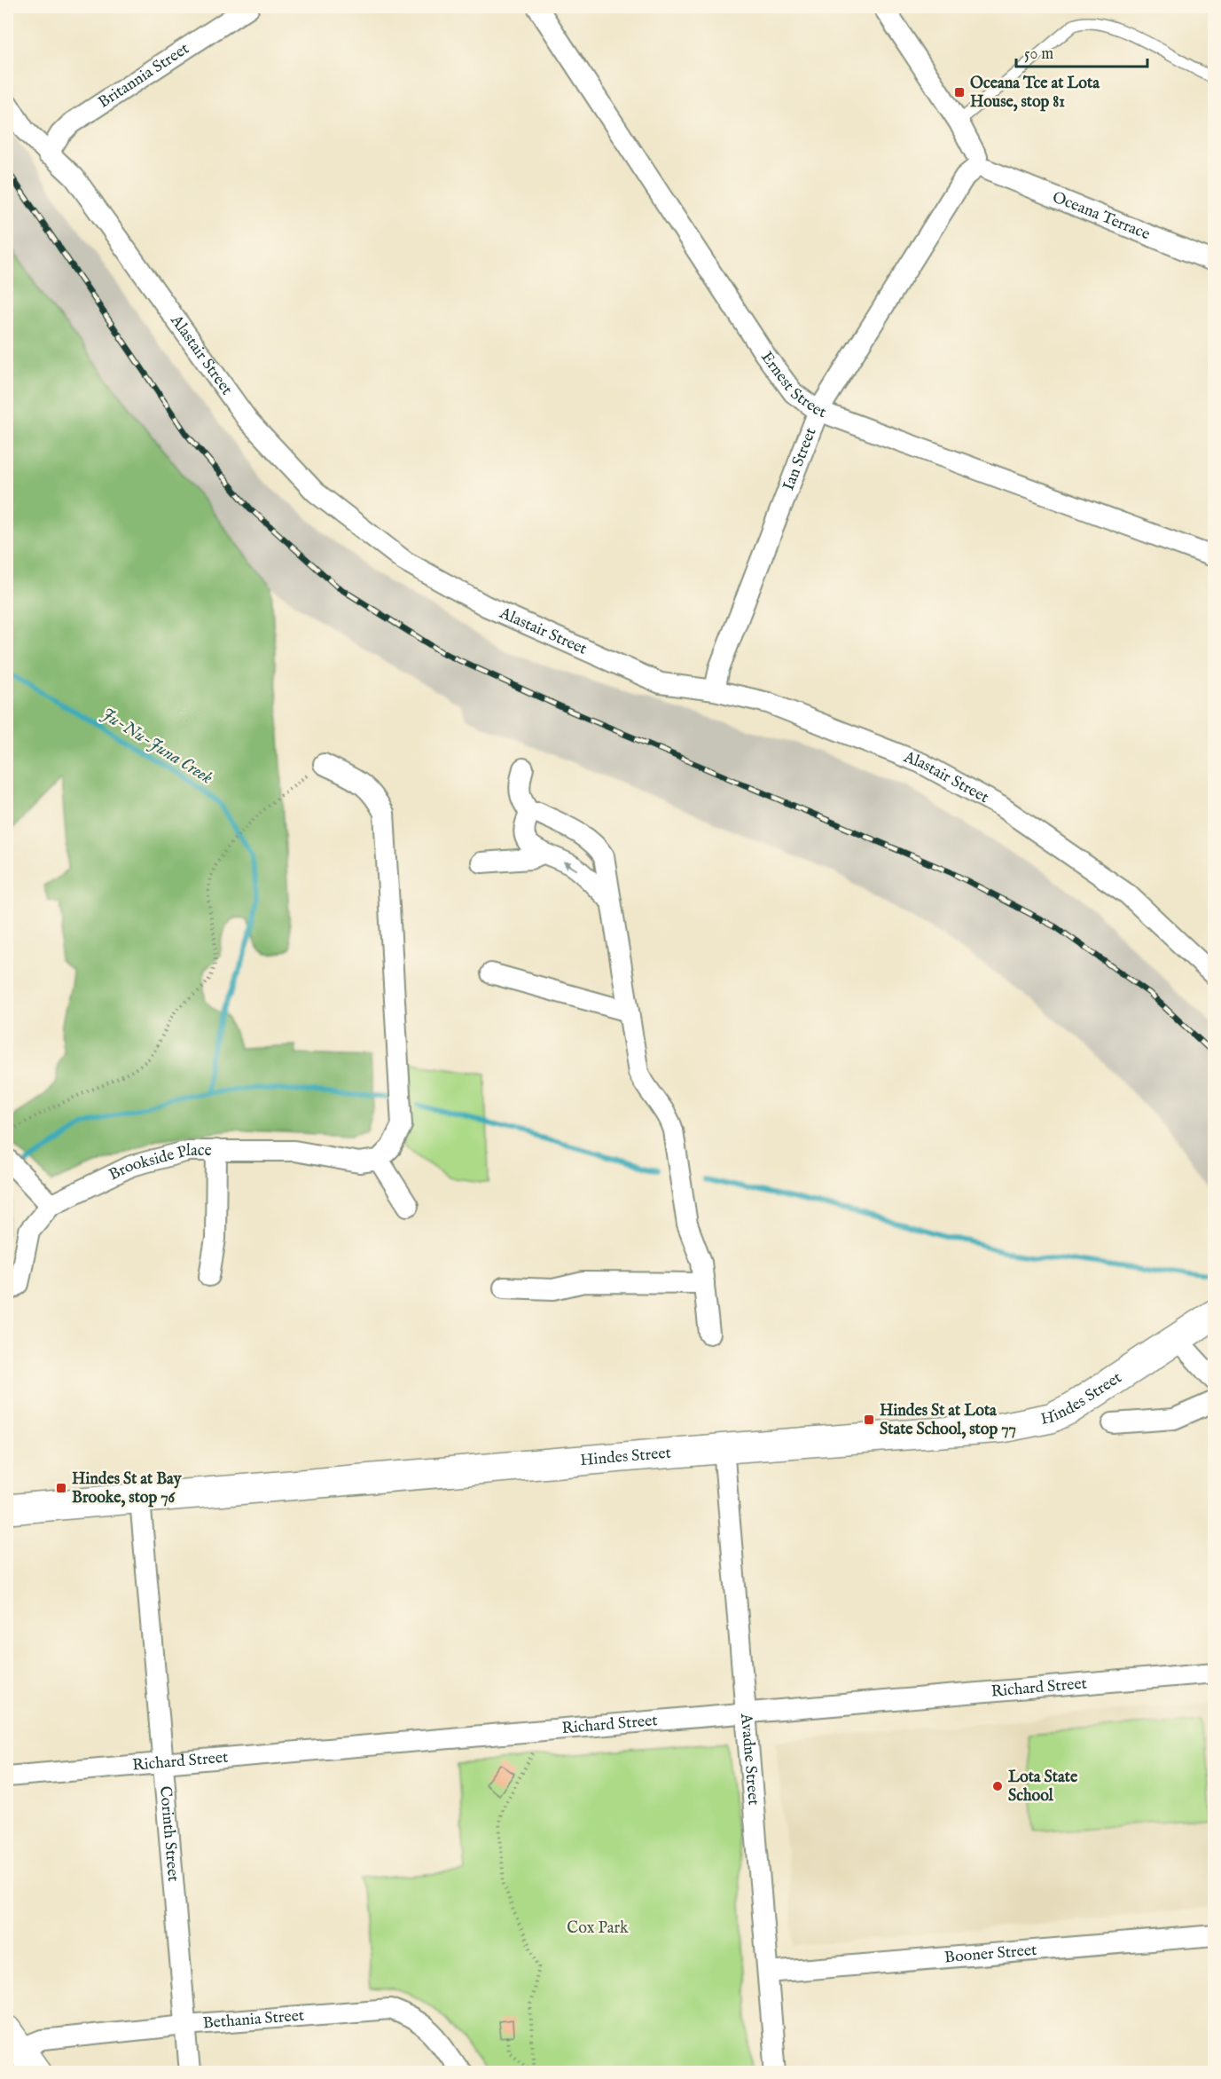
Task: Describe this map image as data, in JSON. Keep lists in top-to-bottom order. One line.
{"streets":{"street":["Britannia Street","Oceana Terrace","Alastair Street","Ernest Street","Ian Street","Brookside Place","Hindes Street","Richard Street","Avadne Street","Corinth Street","Booner Street","Bethania Street"]},"crossings":[["Britannia Street","Alastair Street"],["Oceana Terrace","Ian Street"],["Alastair Street","Ian Street"],["Ernest Street","Ian Street"],["Hindes Street","Avadne Street"],["Hindes Street","Corinth Street"],["Richard Street","Avadne Street"],["Richard Street","Corinth Street"],["Avadne Street","Booner Street"],["Corinth Street","Bethania Street"]],"water":["Ju-Nu-Juna Creek"],"parks":["Cox Park"],"places":{"transit":["Oceana Tce at Lota House, stop 81","Hindes St at Lota State School, stop 77","Hindes St at Bay Brooke, stop 76"],"other":["Lota State School"]},"scale_bar":"50 m"}
